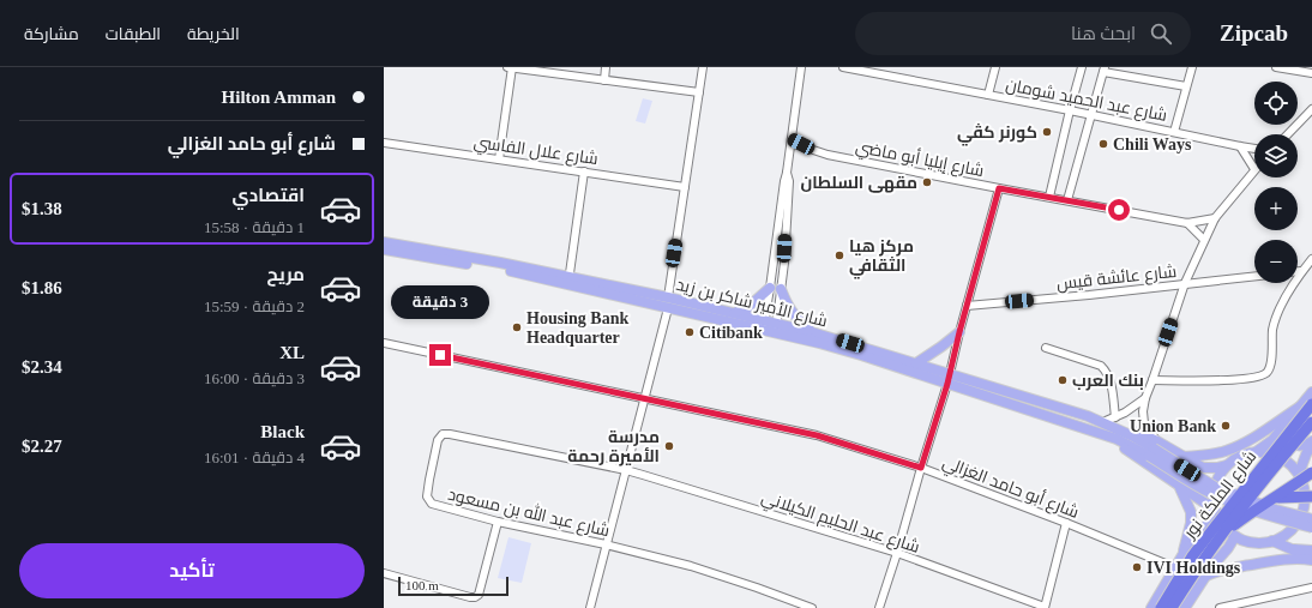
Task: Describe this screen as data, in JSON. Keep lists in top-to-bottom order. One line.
{"streets":{"highway":["شارع الملكة نور"],"main road":["شارع الأمير شاكر بن زيد"],"street":["شارع عبد الحميد شومان","شارع علال الفاسي","شارع إيليا أبو ماضي","شارع عائشة قيس","شارع أبو حامد الغزالي","شارع عبد الله بن مسعود","شارع عبد الحليم الكيلاني"]},"crossings":[["شارع عبد الله بن مسعود","شارع عبد الحليم الكيلاني"]],"places":["كورنر كڤي","Chili Ways","مقهى السلطان","مركز هيا الثقافي","Housing Bank Headquarter","Citibank","بنك العرب","Union Bank","مدرسة الأميرة رحمة","IVI Holdings"],"scale_bar":"100 m","page":{"header":"Zipcab","search":"ابحث هنا","nav":["الخريطة","الطبقات","مشاركة"],"banner":["Hilton Amman","شارع أبو حامد الغزالي"],"map_buttons":["+","−"],"list":[{"name":"اقتصادي","note":"1 دقيقة · 15:58","value":"$1.38"},{"name":"مريح","note":"2 دقيقة · 15:59","value":"$1.86"},{"name":"XL","note":"3 دقيقة · 16:00","value":"$2.34"},{"name":"Black","note":"4 دقيقة · 16:01","value":"$2.27"}],"bubble":"3 دقيقة","buttons":"تأكيد","scale":"100 m"}}
